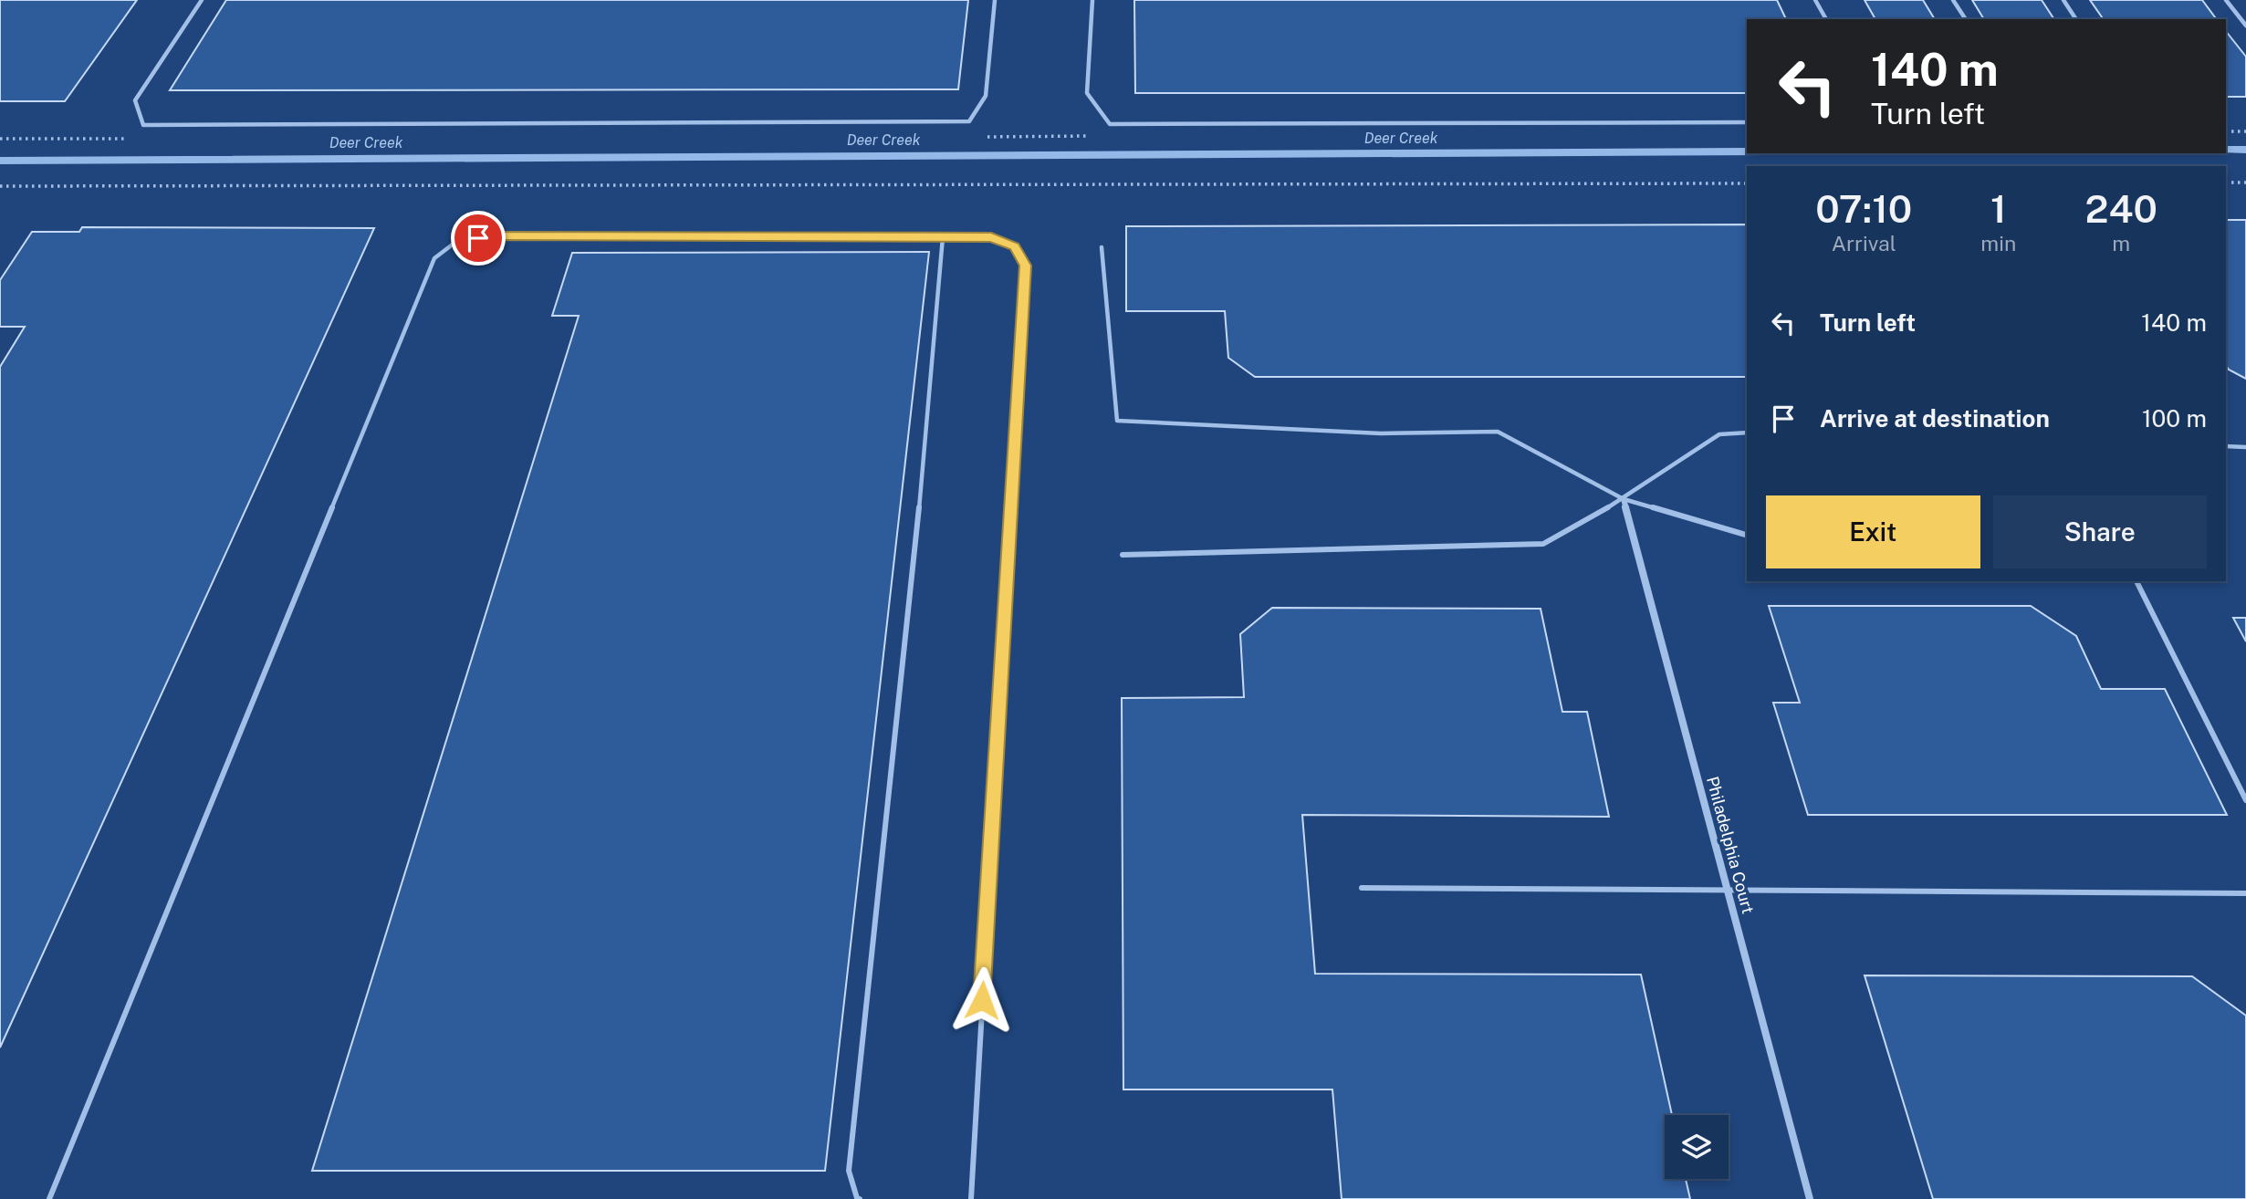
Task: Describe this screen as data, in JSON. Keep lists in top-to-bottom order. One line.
{"streets":{"street":["Philadelphia Court"]},"water":["Deer Creek"],"page":{"turn":["140 m","Turn left"],"eta":["07:10","Arrival","1","min","240","m"],"list":[{"name":"Turn left","value":"140 m"},{"name":"Arrive at destination","value":"100 m"}],"buttons":["Exit","Share"]}}
